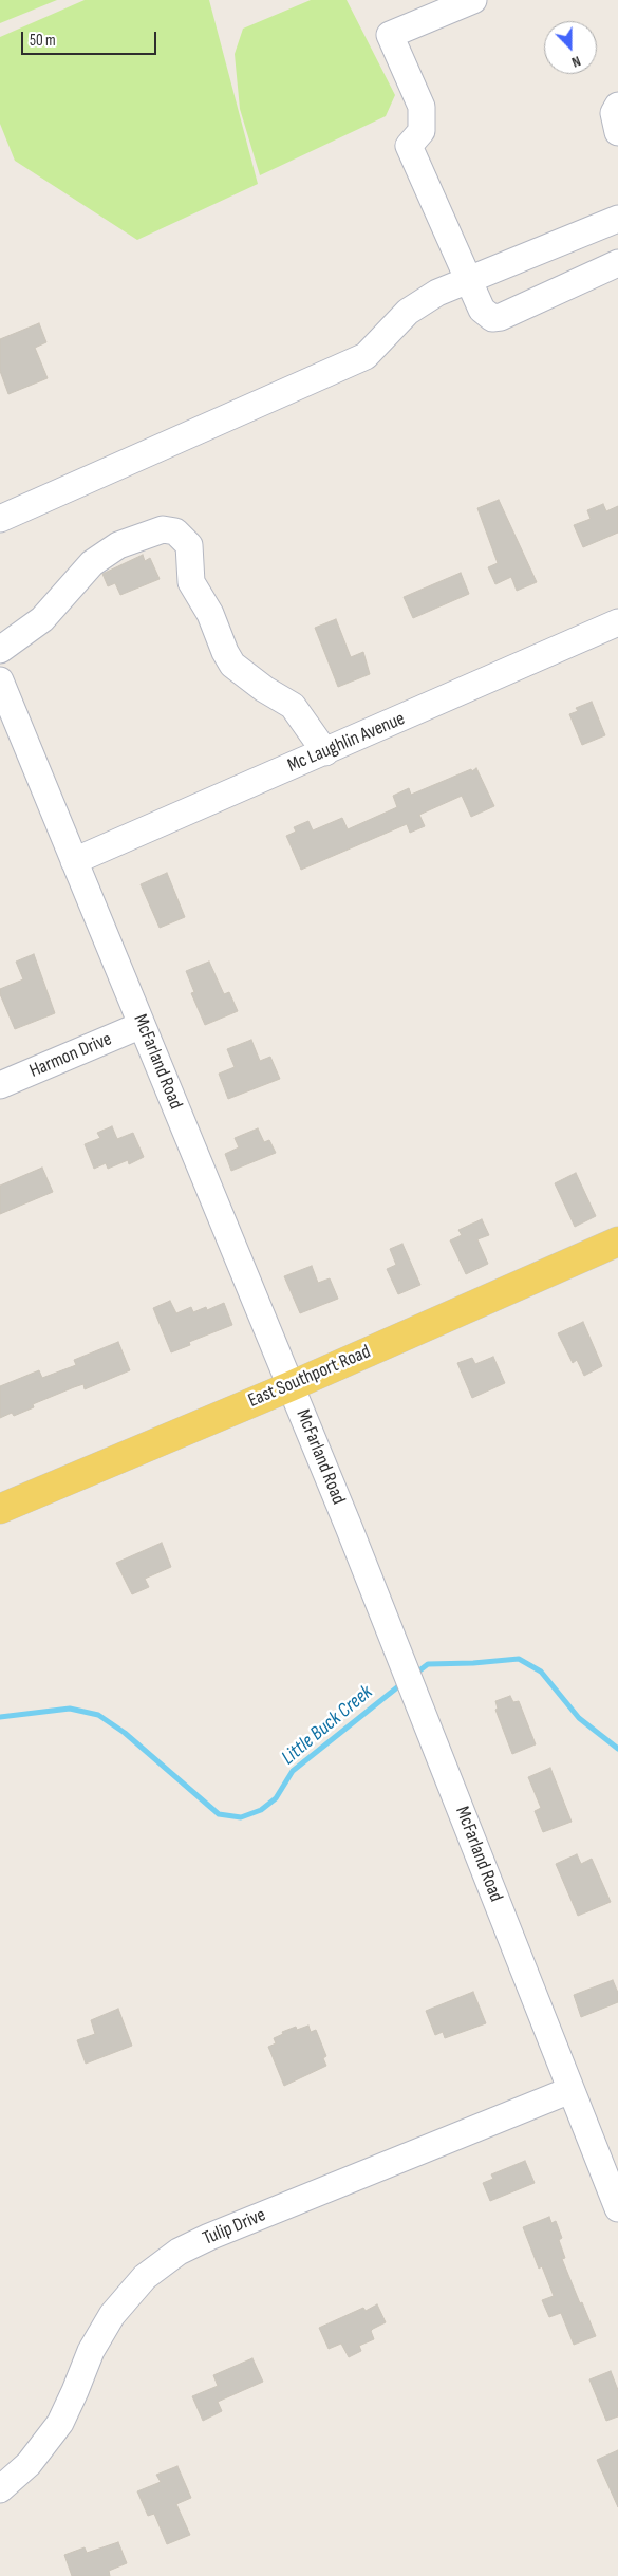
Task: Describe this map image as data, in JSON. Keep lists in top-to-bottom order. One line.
{"streets":{"main road":["East Southport Road"],"street":["Mc Laughlin Avenue","Harmon Drive","McFarland Road","Tulip Drive"]},"crossings":[["Mc Laughlin Avenue","McFarland Road"],["Harmon Drive","McFarland Road"],["McFarland Road","East Southport Road"],["McFarland Road","Tulip Drive"]],"water":["Little Buck Creek"],"scale_bar":"50 m","north":"bottom"}
